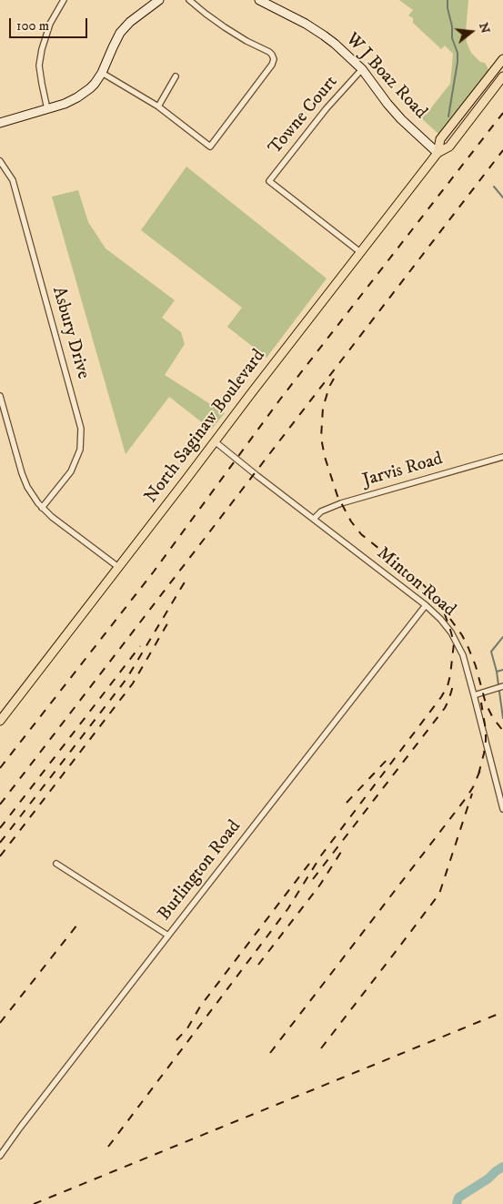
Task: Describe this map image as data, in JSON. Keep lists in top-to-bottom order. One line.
{"streets":{"main road":["W J Boaz Road","North Saginaw Boulevard"],"street":["Towne Court","Asbury Drive","Jarvis Road","Minton Road","Burlington Road"]},"crossings":[["W J Boaz Road","Towne Court"],["W J Boaz Road","North Saginaw Boulevard"],["Towne Court","North Saginaw Boulevard"],["North Saginaw Boulevard","Minton Road"],["Jarvis Road","Minton Road"],["Minton Road","Burlington Road"]],"scale_bar":"100 m","north":"right"}
